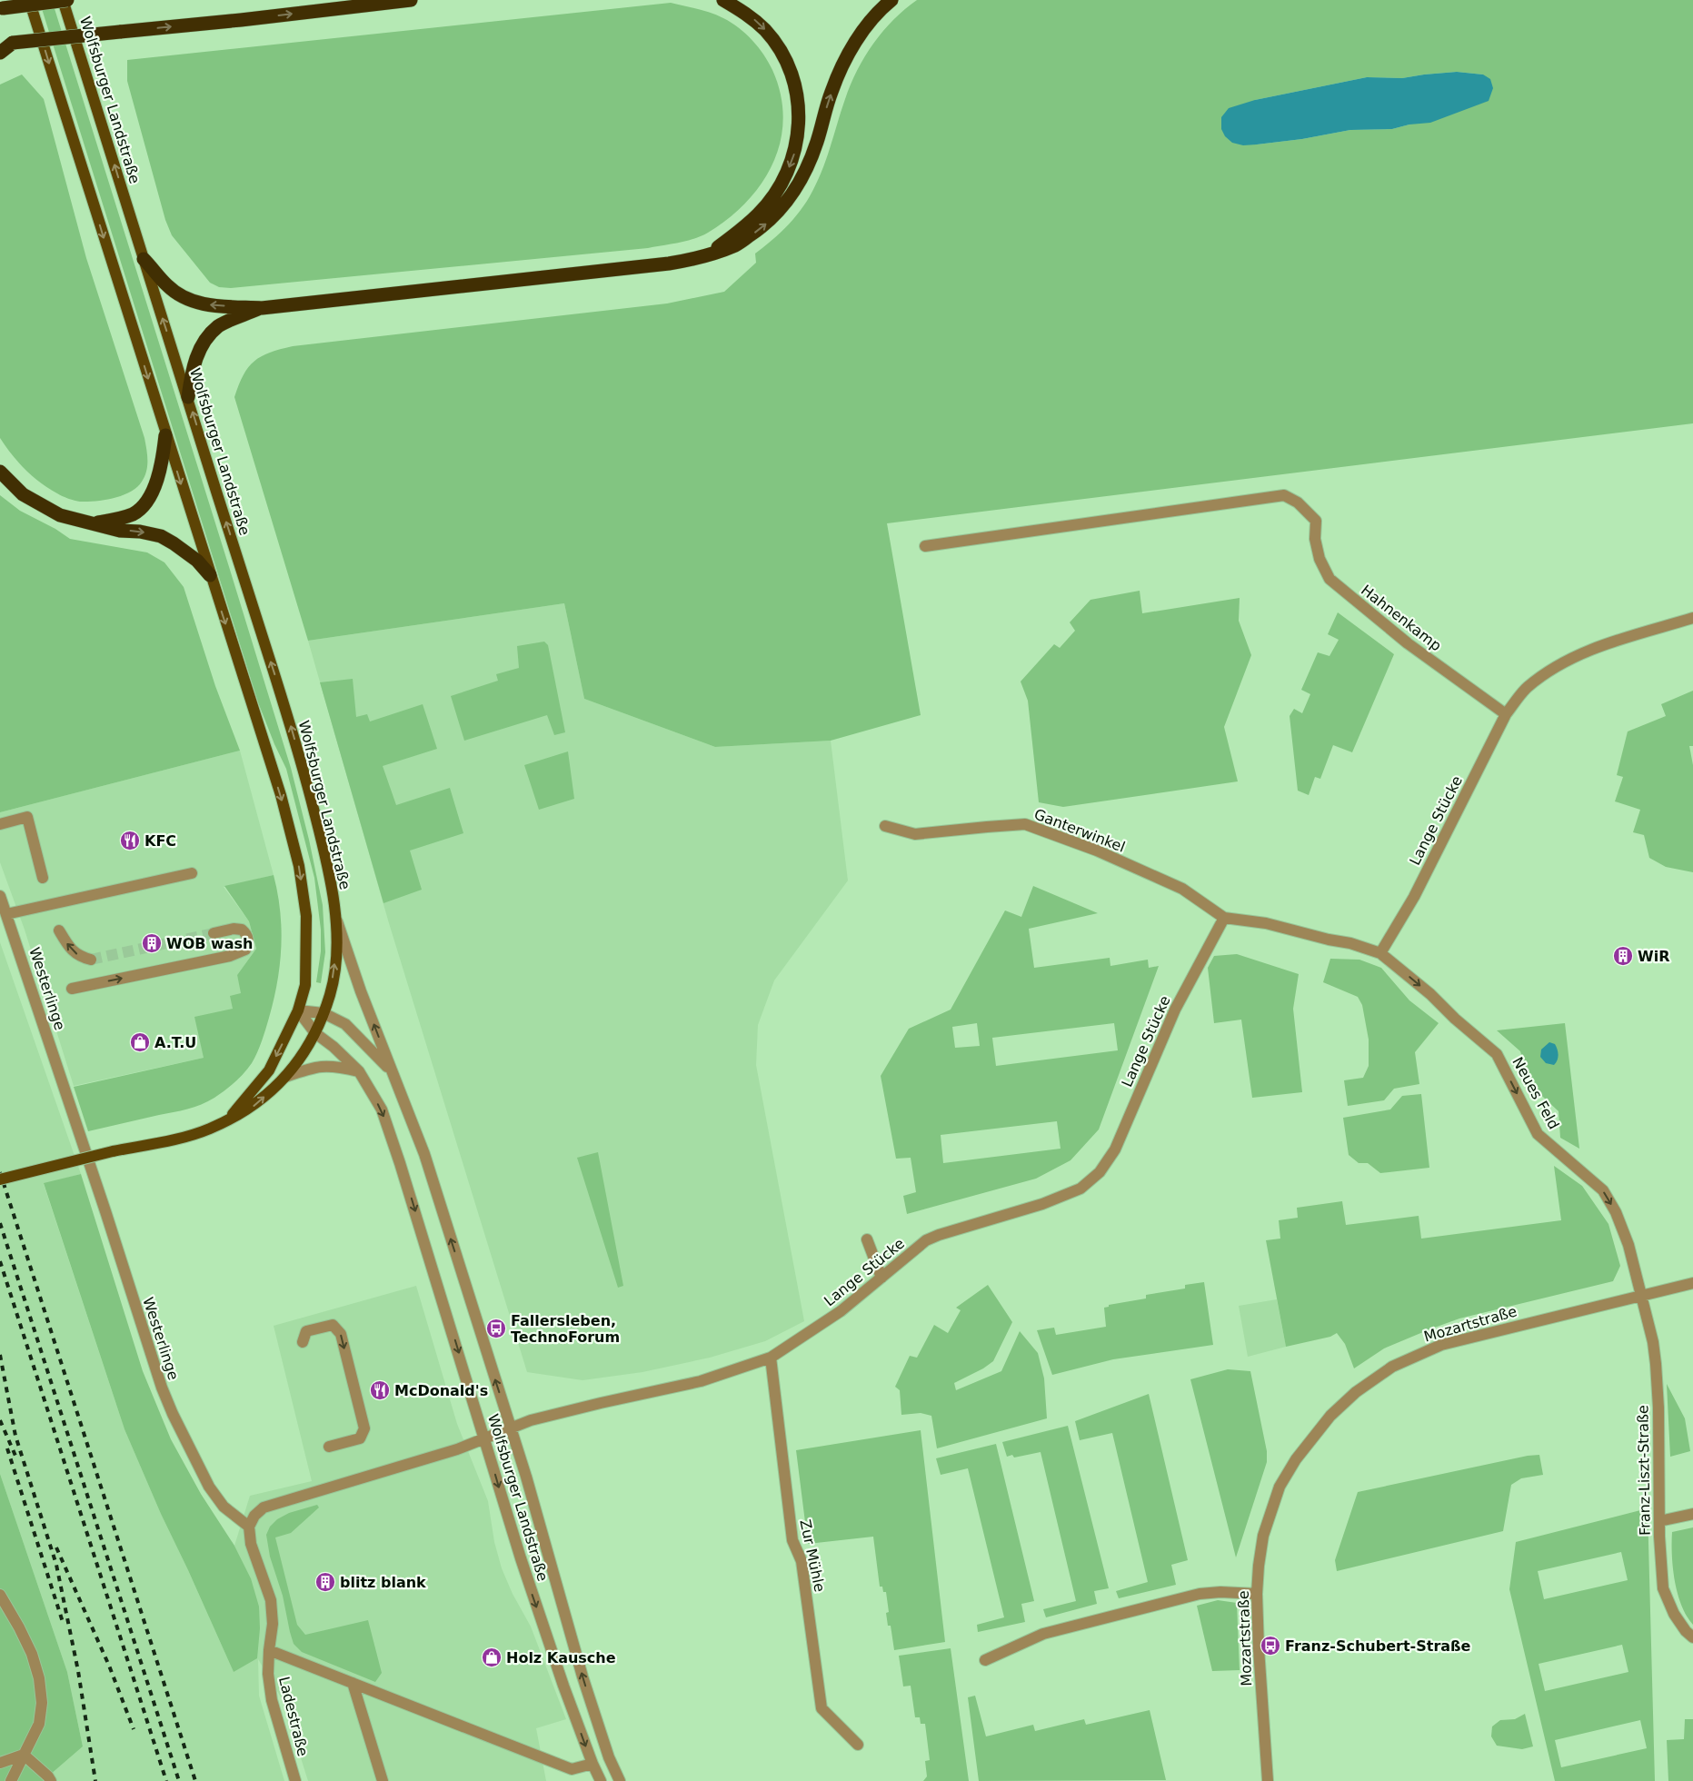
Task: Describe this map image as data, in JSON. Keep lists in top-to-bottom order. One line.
{"streets":{"main road":["Wolfsburger Landstraße"],"street":["Hahnenkamp","Lange Stücke","Ganterwinkel","Westerlinge","Neues Feld","Mozartstraße","Franz-Liszt-Straße","Zur Mühle","Ladestraße"]},"crossings":[["Wolfsburger Landstraße","Lange Stücke"],["Hahnenkamp","Lange Stücke"],["Lange Stücke","Ganterwinkel"],["Lange Stücke","Neues Feld"],["Lange Stücke","Zur Mühle"],["Westerlinge","Ladestraße"],["Neues Feld","Mozartstraße"],["Neues Feld","Franz-Liszt-Straße"],["Mozartstraße","Franz-Liszt-Straße"]],"one_way":["Neues Feld"],"places":{"restaurant":["KFC","McDonald's"],"building":["WOB wash","WiR","blitz blank"],"shop":["A.T.U","Holz Kausche"],"bus stop":["Fallersleben, TechnoForum","Franz-Schubert-Straße"]}}
